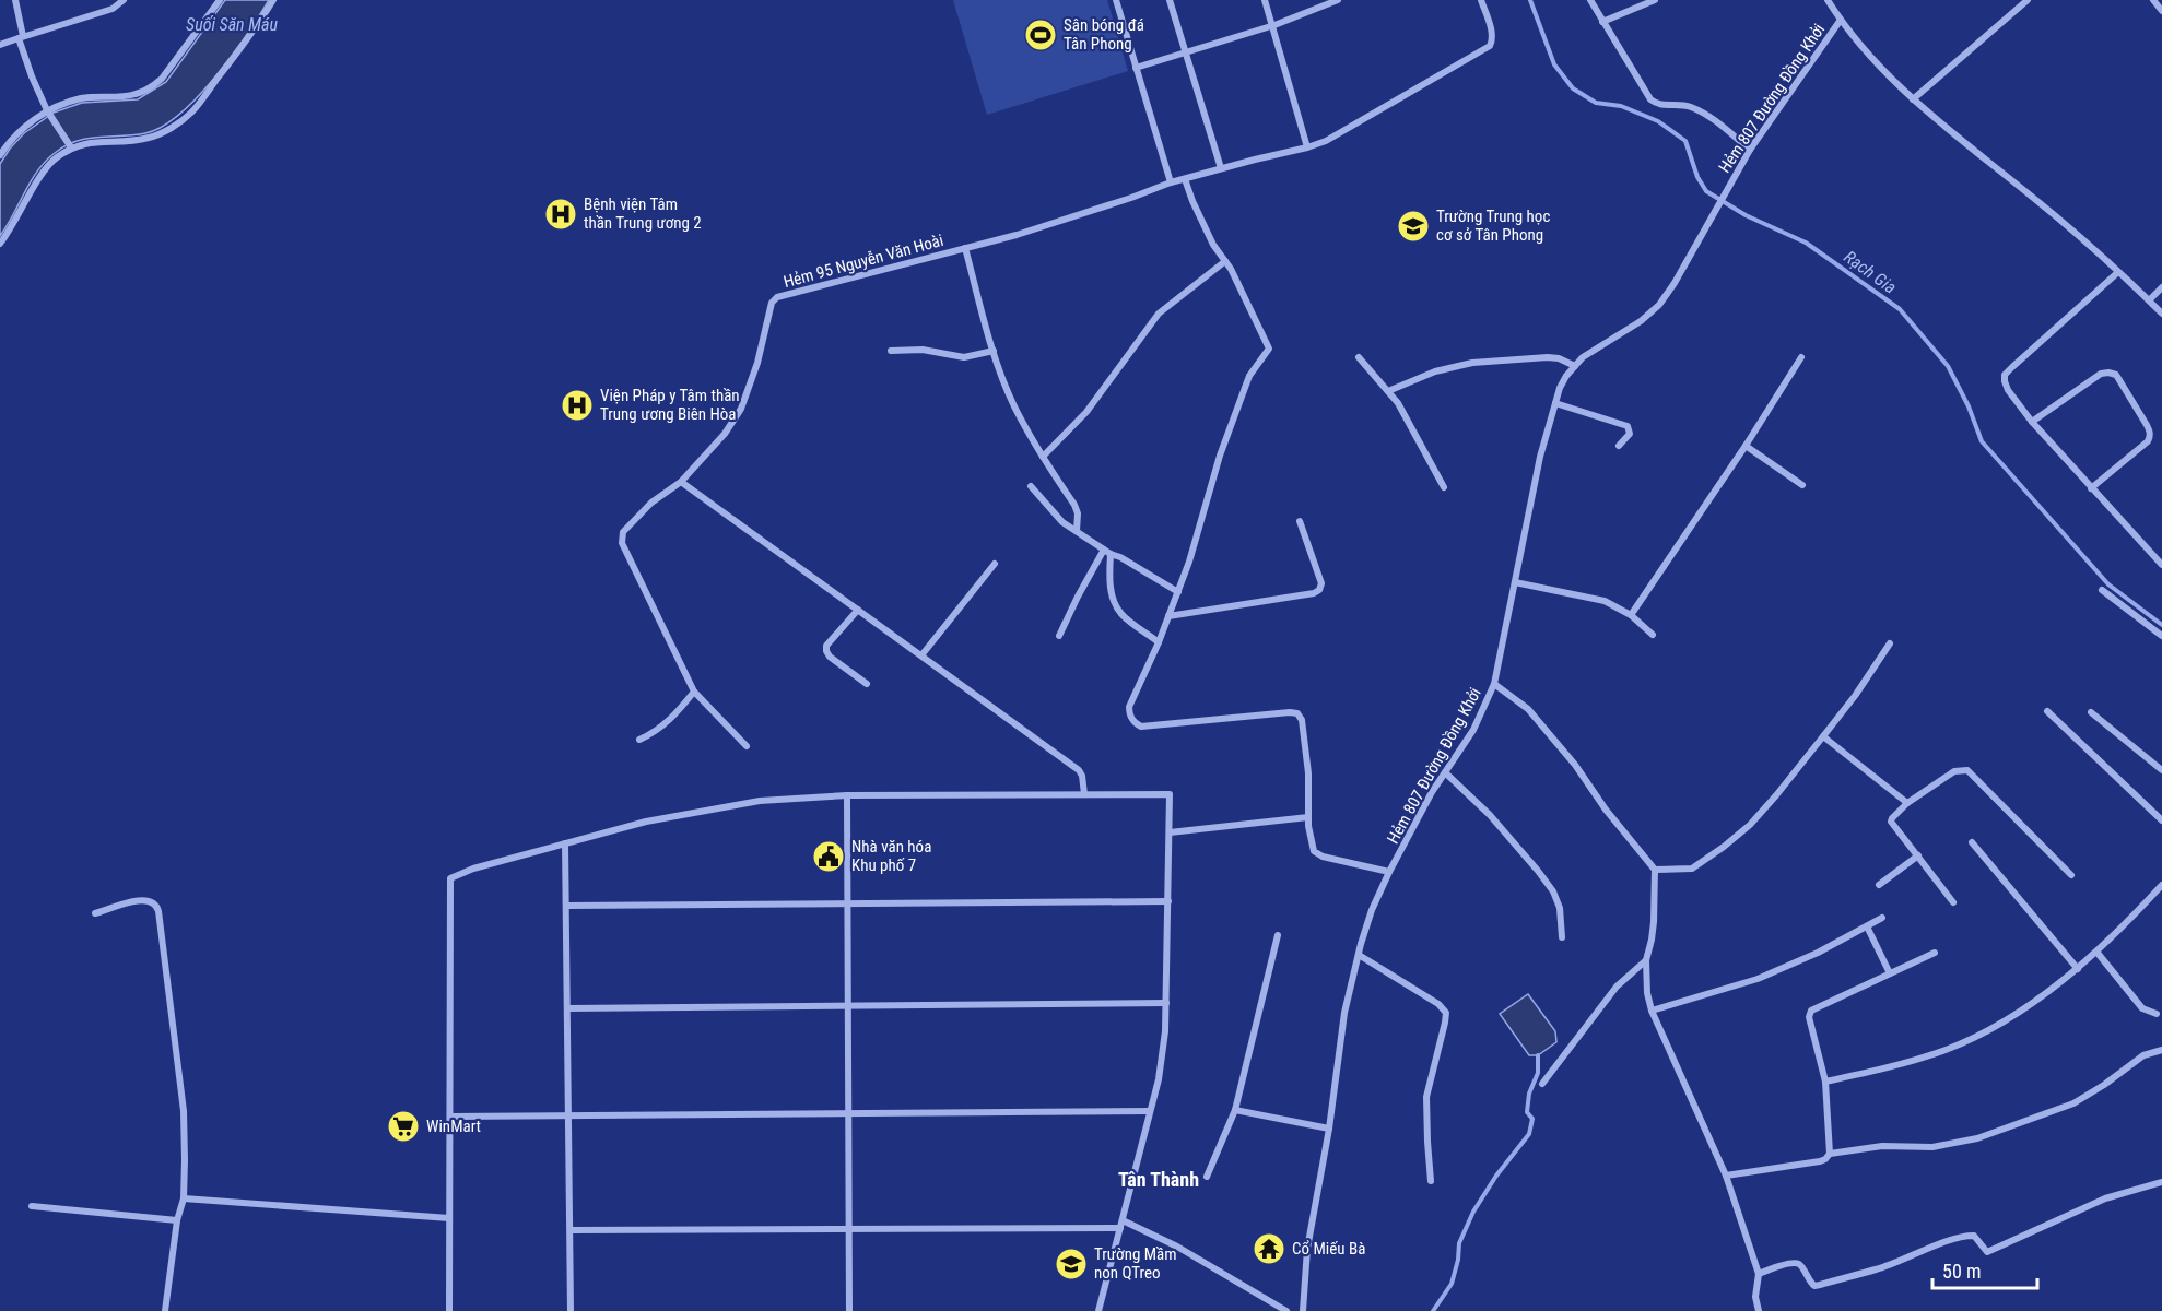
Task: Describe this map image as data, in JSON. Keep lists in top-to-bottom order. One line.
{"streets":{"street":["Hẻm 807 Đường Đồng Khởi","Hẻm 95 Nguyễn Văn Hoài"]},"districts":["Tân Thành"],"water":["Suối Săn Máu","Rạch Gia"],"places":{"sports":["Sân bóng đá Tân Phong"],"hospital":["Bệnh viện Tâm thần Trung ương 2","Viện Pháp y Tâm thần Trung ương Biên Hòa"],"school or university":["Trường Trung học cơ sở Tân Phong","Trường Mầm non QTreo"],"public building":["Nhà văn hóa Khu phố 7"],"supermarket":["WinMart"],"temple":["Cổ Miếu Bà"]},"scale_bar":"50 m"}
